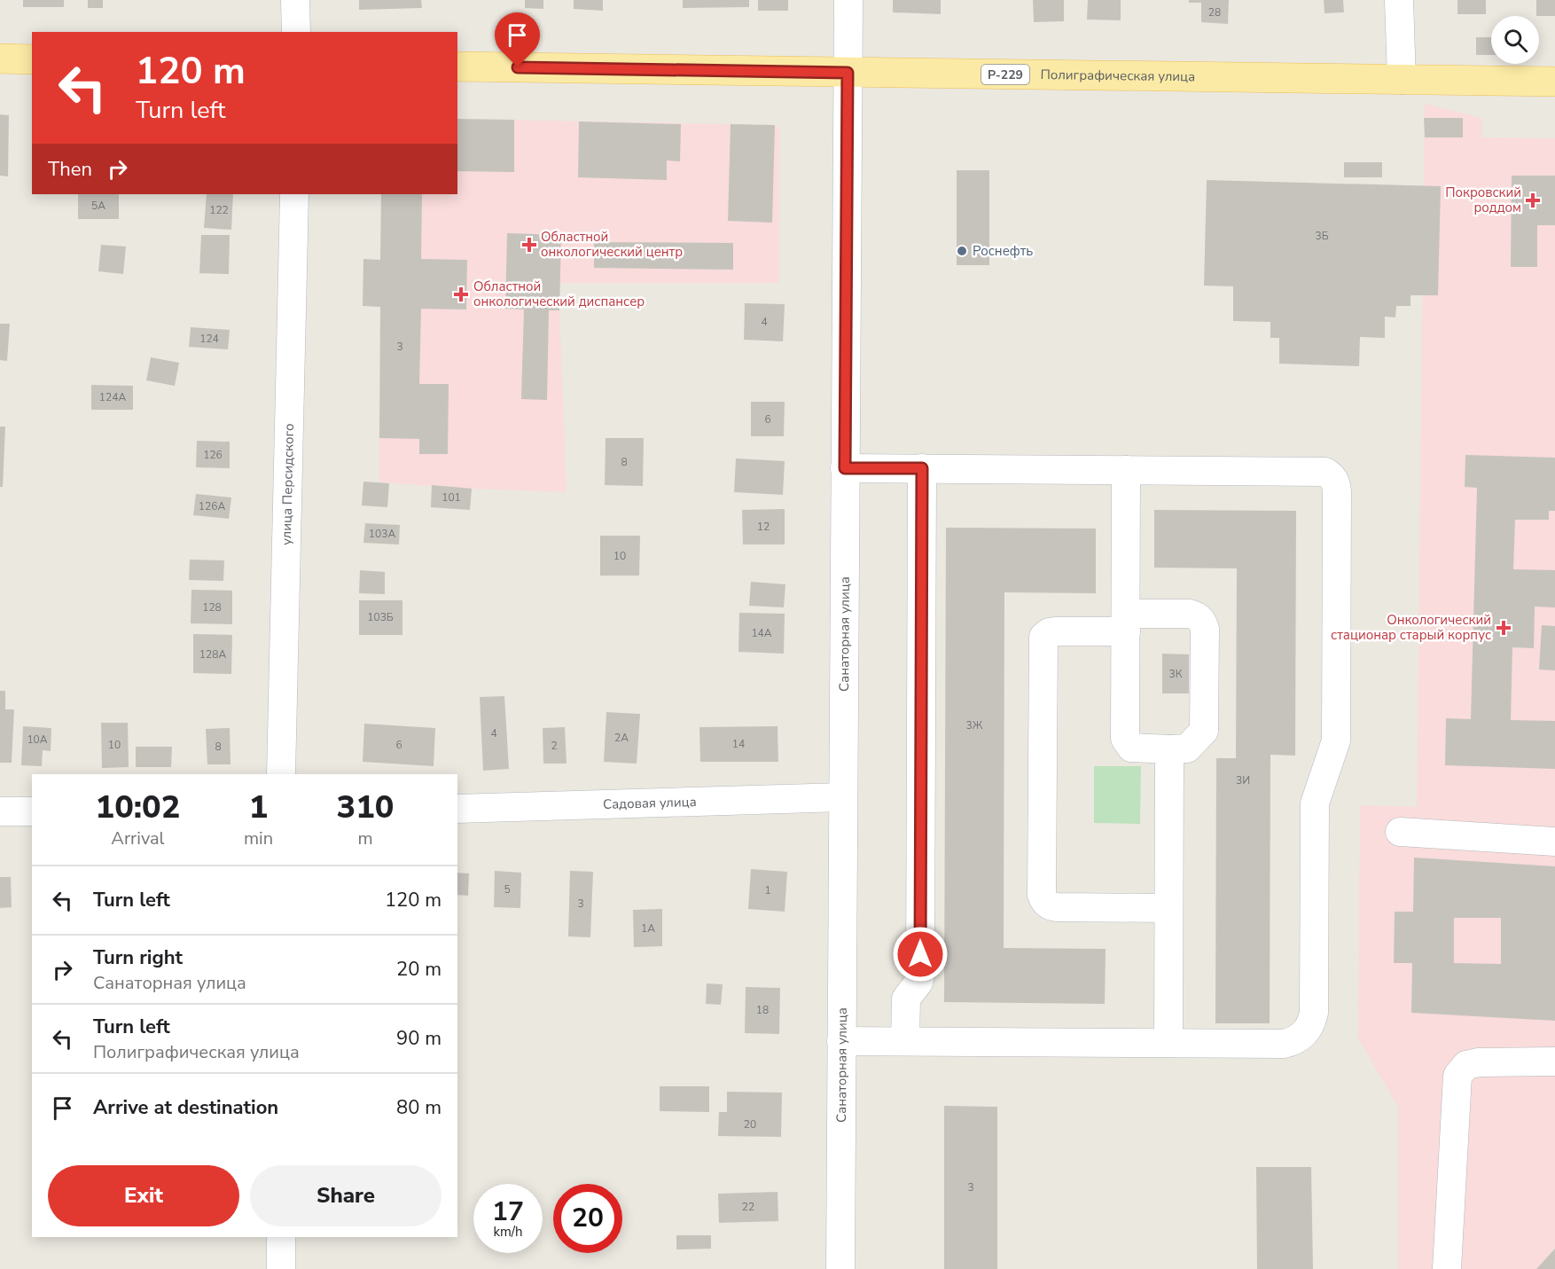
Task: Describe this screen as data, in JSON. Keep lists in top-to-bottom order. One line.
{"streets":{"main road":["Р-229","Полиграфическая улица"],"street":["улица Персидского","Санаторная улица","Садовая улица"]},"crossings":[["Полиграфическая улица","Санаторная улица"],["Санаторная улица","Садовая улица"]],"places":{"health":["Покровский роддом","Областной онкологический центр","Областной онкологический диспансер","Онкологический стационар старый корпус"],"other":["Роснефть"]},"house_numbers":["28","5А","122","3Б","4","124","3","124А","6","126","8","101","126А","12","103А","10","128","103Б","14А","128А","3К","3Ж","4","2А","10А","14","10","6","2","8","3И","5","1","3","1А","18","20","3","22"],"page":{"turn":["120 m","Turn left"],"then":"Then","eta":["10:02","Arrival","1","min","310","m"],"list":[{"name":"Turn left","value":"120 m"},{"name":"Turn right","note":"Санаторная улица","value":"20 m"},{"name":"Turn left","note":"Полиграфическая улица","value":"90 m"},{"name":"Arrive at destination","value":"80 m"}],"buttons":["Exit","Share"],"speed":"17 km/h","limit":"20"}}
